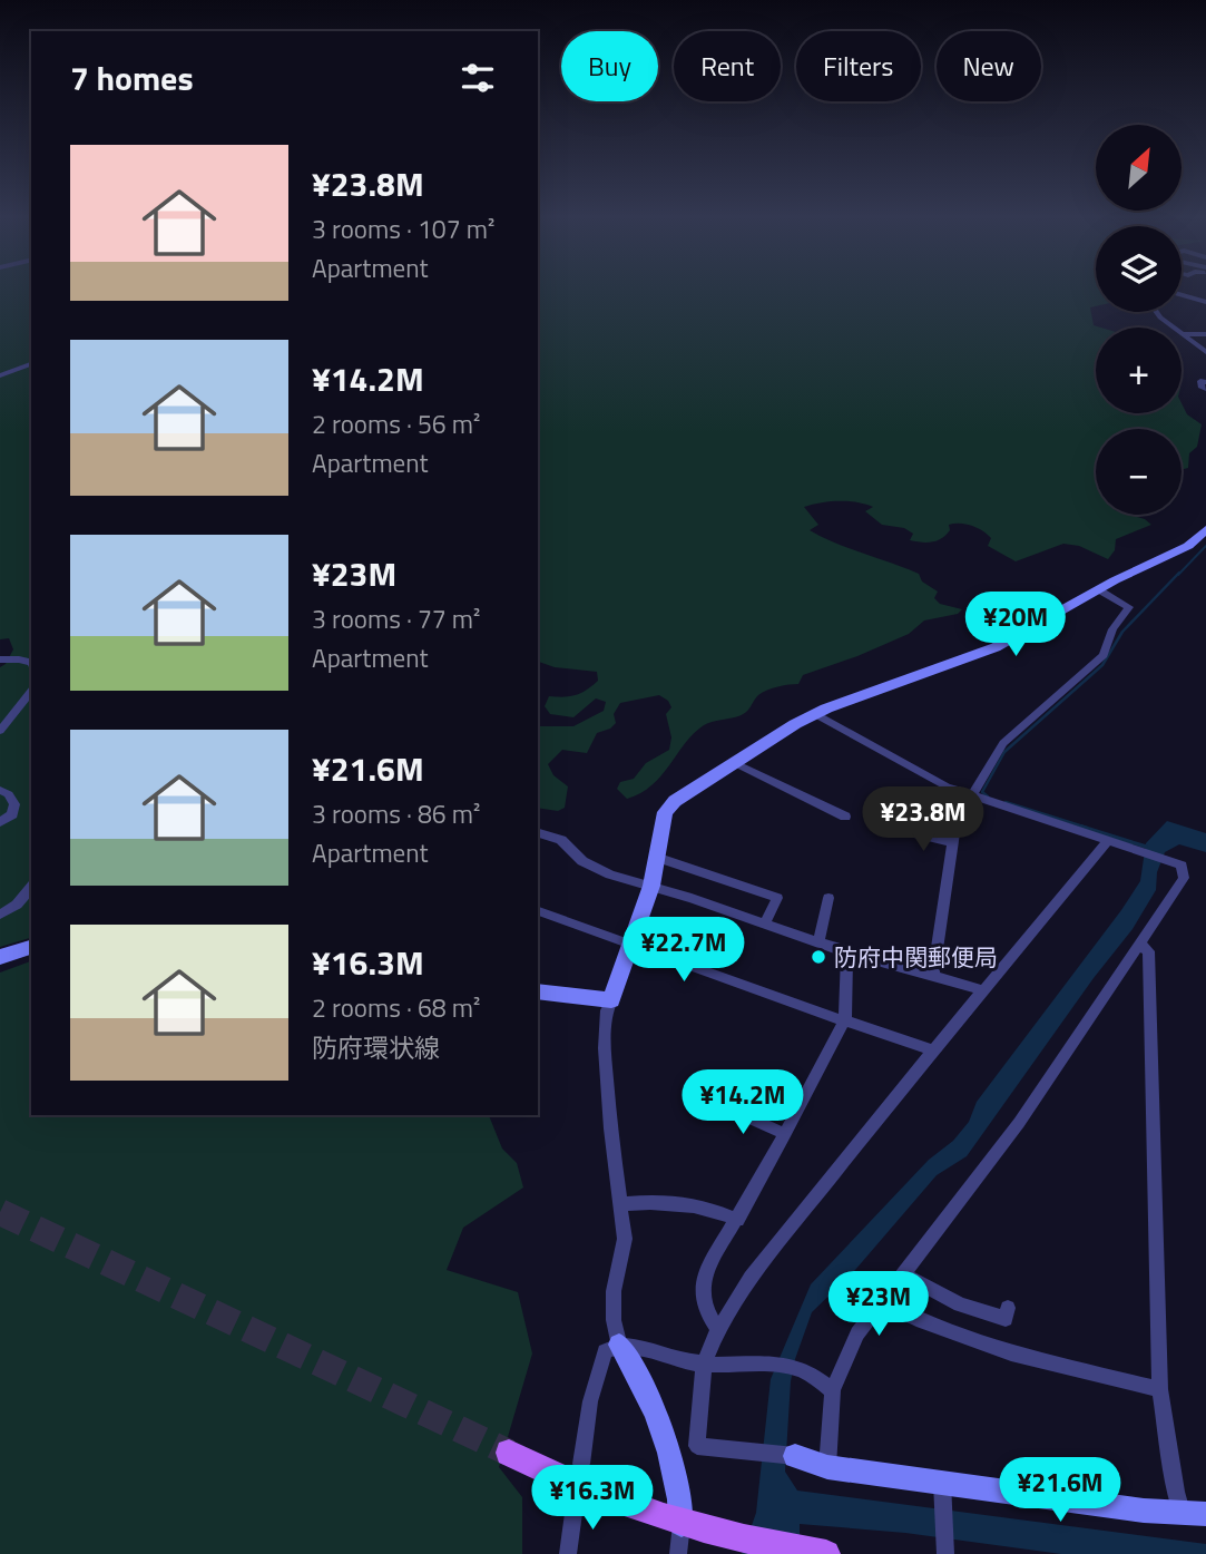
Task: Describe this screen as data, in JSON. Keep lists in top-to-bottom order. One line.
{"places":["防府中関郵便局"],"north":"top right","page":{"chip":["Buy","Rent","Filters","New"],"heading":"7 homes","map_buttons":["+","−"],"list":[{"name":"¥23.8M","note":"3 rooms · 107 m² · Apartment"},{"name":"¥14.2M","note":"2 rooms · 56 m² · Apartment"},{"name":"¥23M","note":"3 rooms · 77 m² · Apartment"},{"name":"¥21.6M","note":"3 rooms · 86 m² · Apartment"},{"name":"¥16.3M","note":"2 rooms · 68 m² · 防府環状線"}],"price":["¥20M","¥23.8M","¥22.7M","¥14.2M","¥23M","¥21.6M","¥16.3M"]}}
